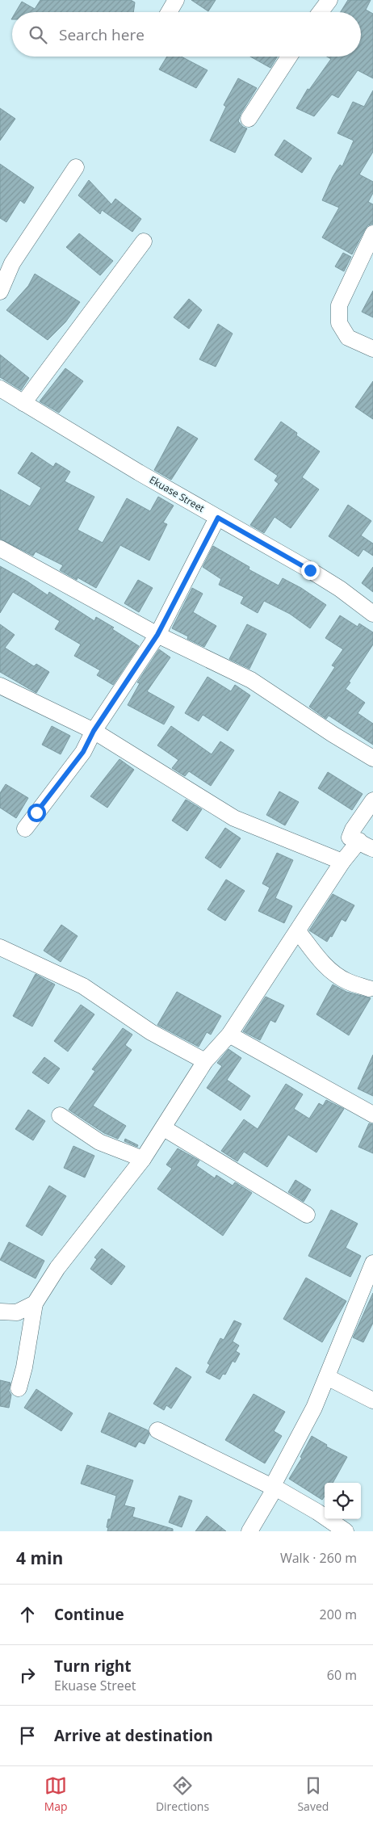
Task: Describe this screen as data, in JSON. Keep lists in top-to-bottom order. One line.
{"streets":{"street":["Ekuase Street"]},"page":{"search":"Search here","heading":["4 min","Walk · 260 m"],"list":[["Continue","200 m"],["Turn right","Ekuase Street","60 m"],"Arrive at destination"],"nav":["Map","Directions","Saved"]}}
